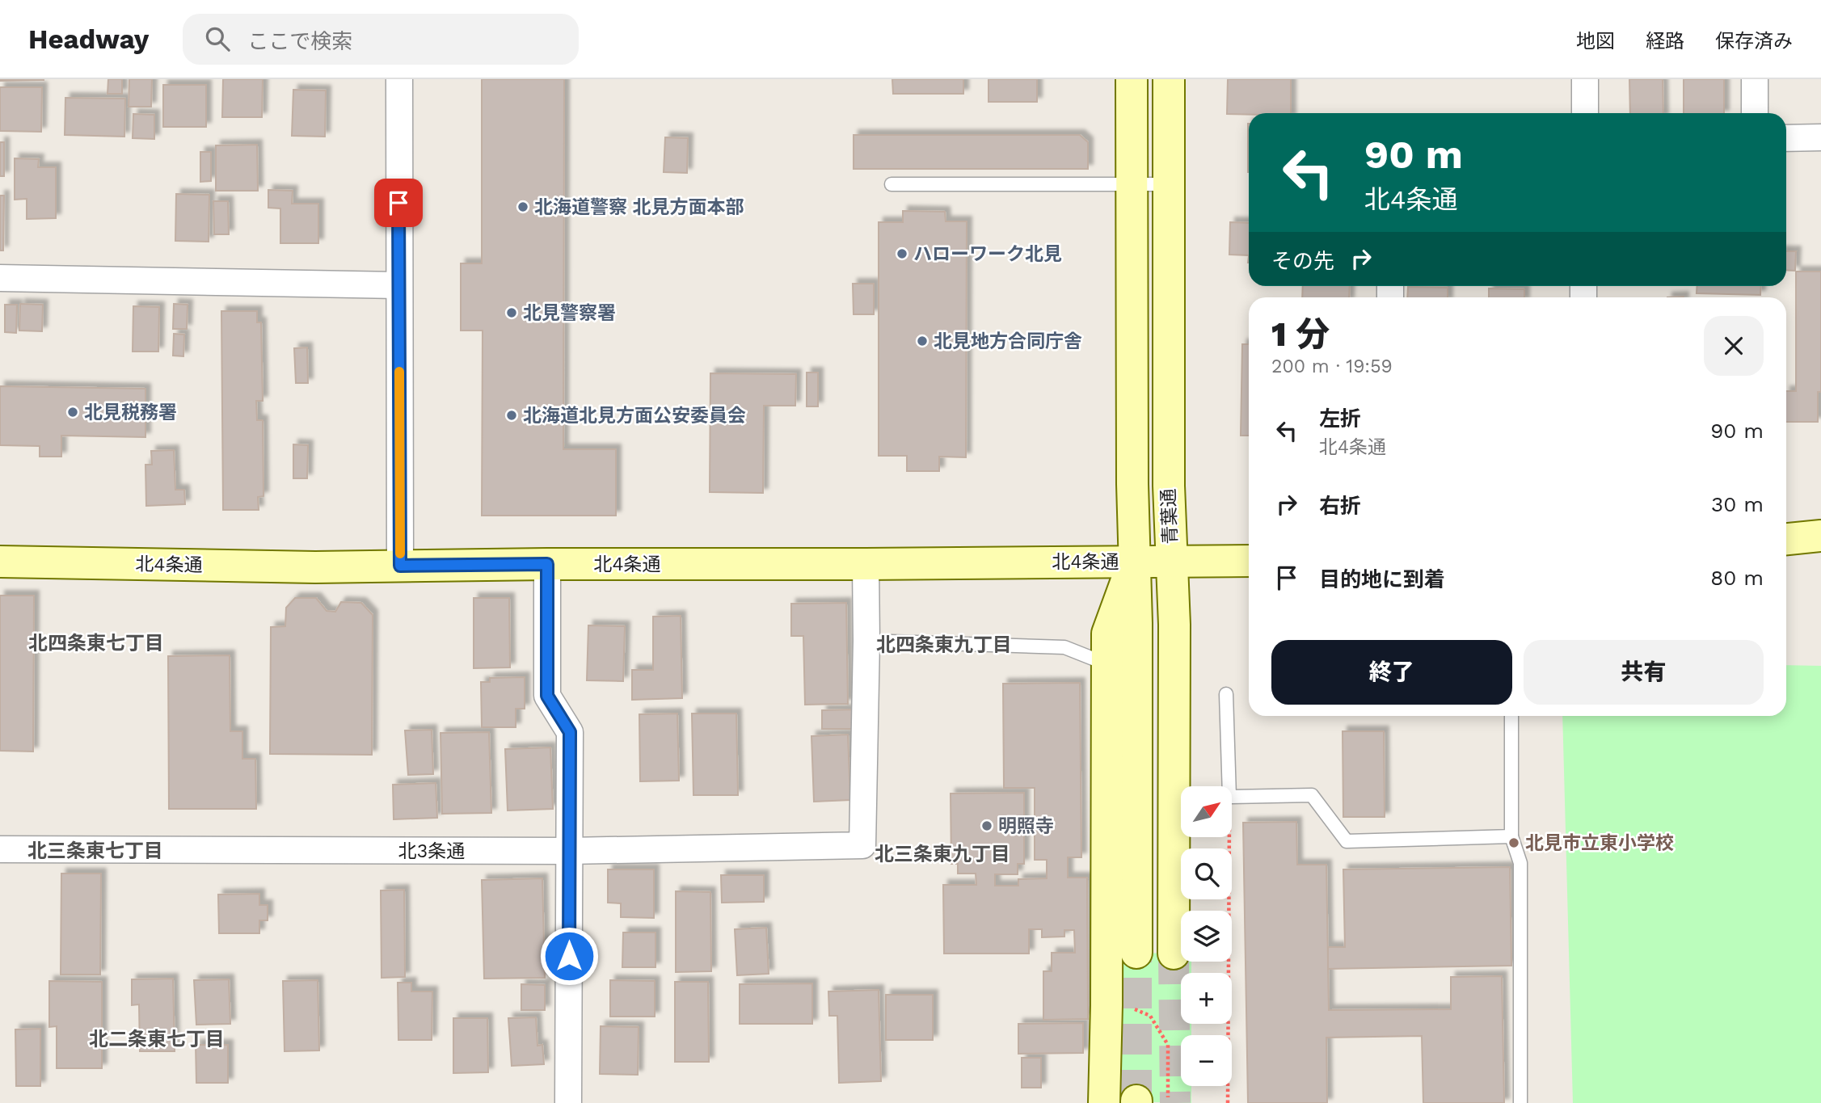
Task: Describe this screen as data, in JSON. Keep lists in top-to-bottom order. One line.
{"streets":{"street":["青葉通","北4条通","北3条通"]},"crossings":[["青葉通","北4条通"]],"districts":["北四条東七丁目","北四条東九丁目","北三条東七丁目","北三条東九丁目","北二条東七丁目"],"places":["北海道警察 北見方面本部","ハローワーク北見","北見警察署","北見地方合同庁舎","北見税務署","北海道北見方面公安委員会","明照寺","北見市立東小学校"],"north":"top right","page":{"header":"Headway","search":"ここで検索","nav":["地図","経路","保存済み"],"turn":["90 m","北4条通"],"then":"その先","heading":["1 分","200 m · 19:59"],"list":[{"name":"左折","note":"北4条通","value":"90 m"},{"name":"右折","value":"30 m"},{"name":"目的地に到着","value":"80 m"}],"buttons":["終了","共有"],"map_buttons":["+","−"]}}
